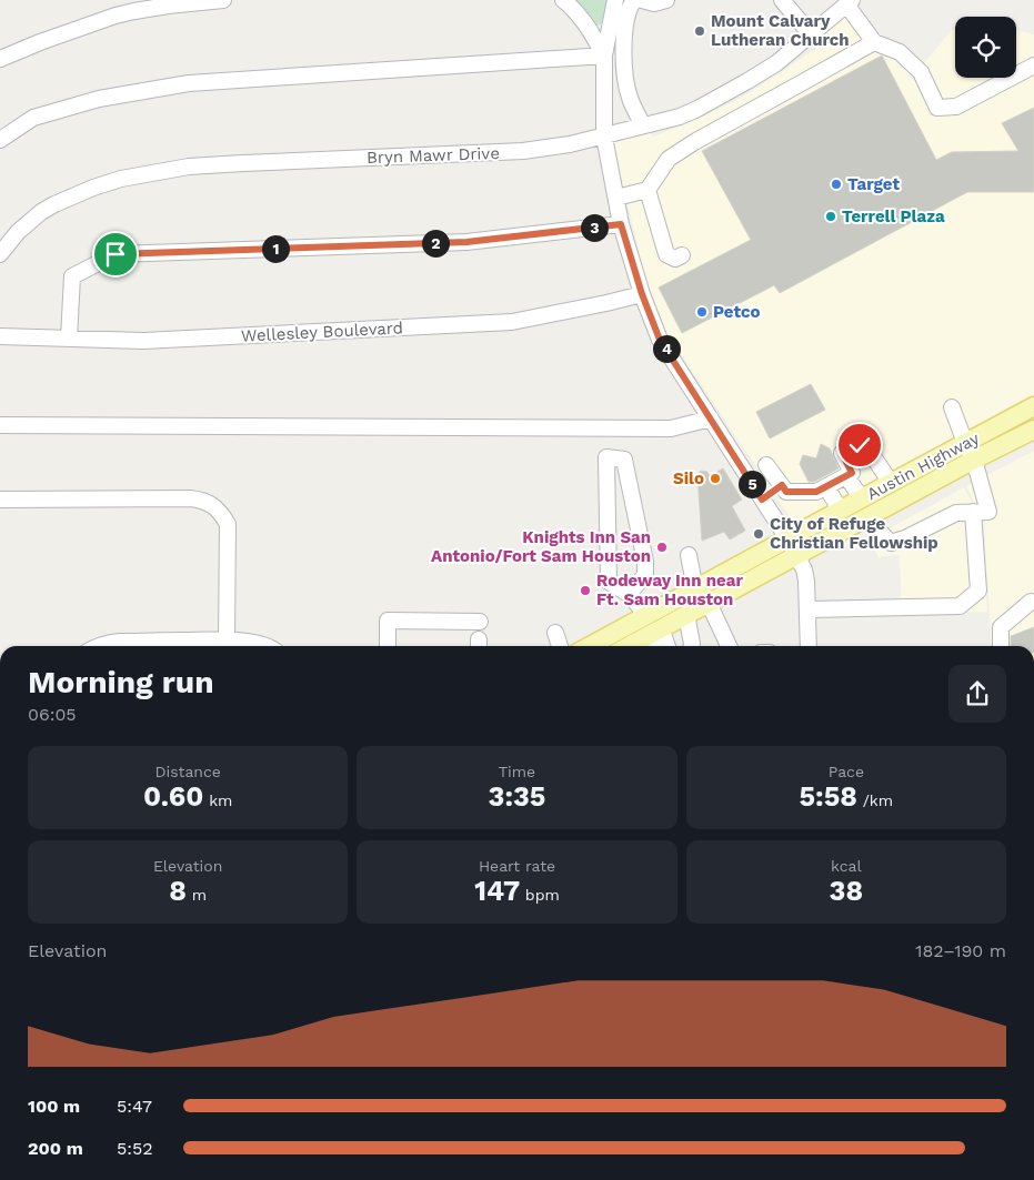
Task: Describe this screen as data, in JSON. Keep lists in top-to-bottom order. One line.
{"streets":{"main road":["Austin Highway"],"street":["Bryn Mawr Drive","Wellesley Boulevard"]},"places":["Mount Calvary Lutheran Church","Target","Terrell Plaza","Petco","Silo","City of Refuge Christian Fellowship","Knights Inn San Antonio/Fort Sam Houston","Rodeway Inn near Ft. Sam Houston"],"page":{"pins":["3","2","1","4","5"],"heading":["Morning run","06:05"],"stats":[["Distance","0.60 km"],["Time","3:35"],["Pace","5:58 /km"],["Elevation","8 m"],["Heart rate","147 bpm"],["kcal","38"]],"chart":["Elevation","182–190 m"],"list":[{"name":"100 m","note":"5:47"},{"name":"200 m","note":"5:52"}]}}
